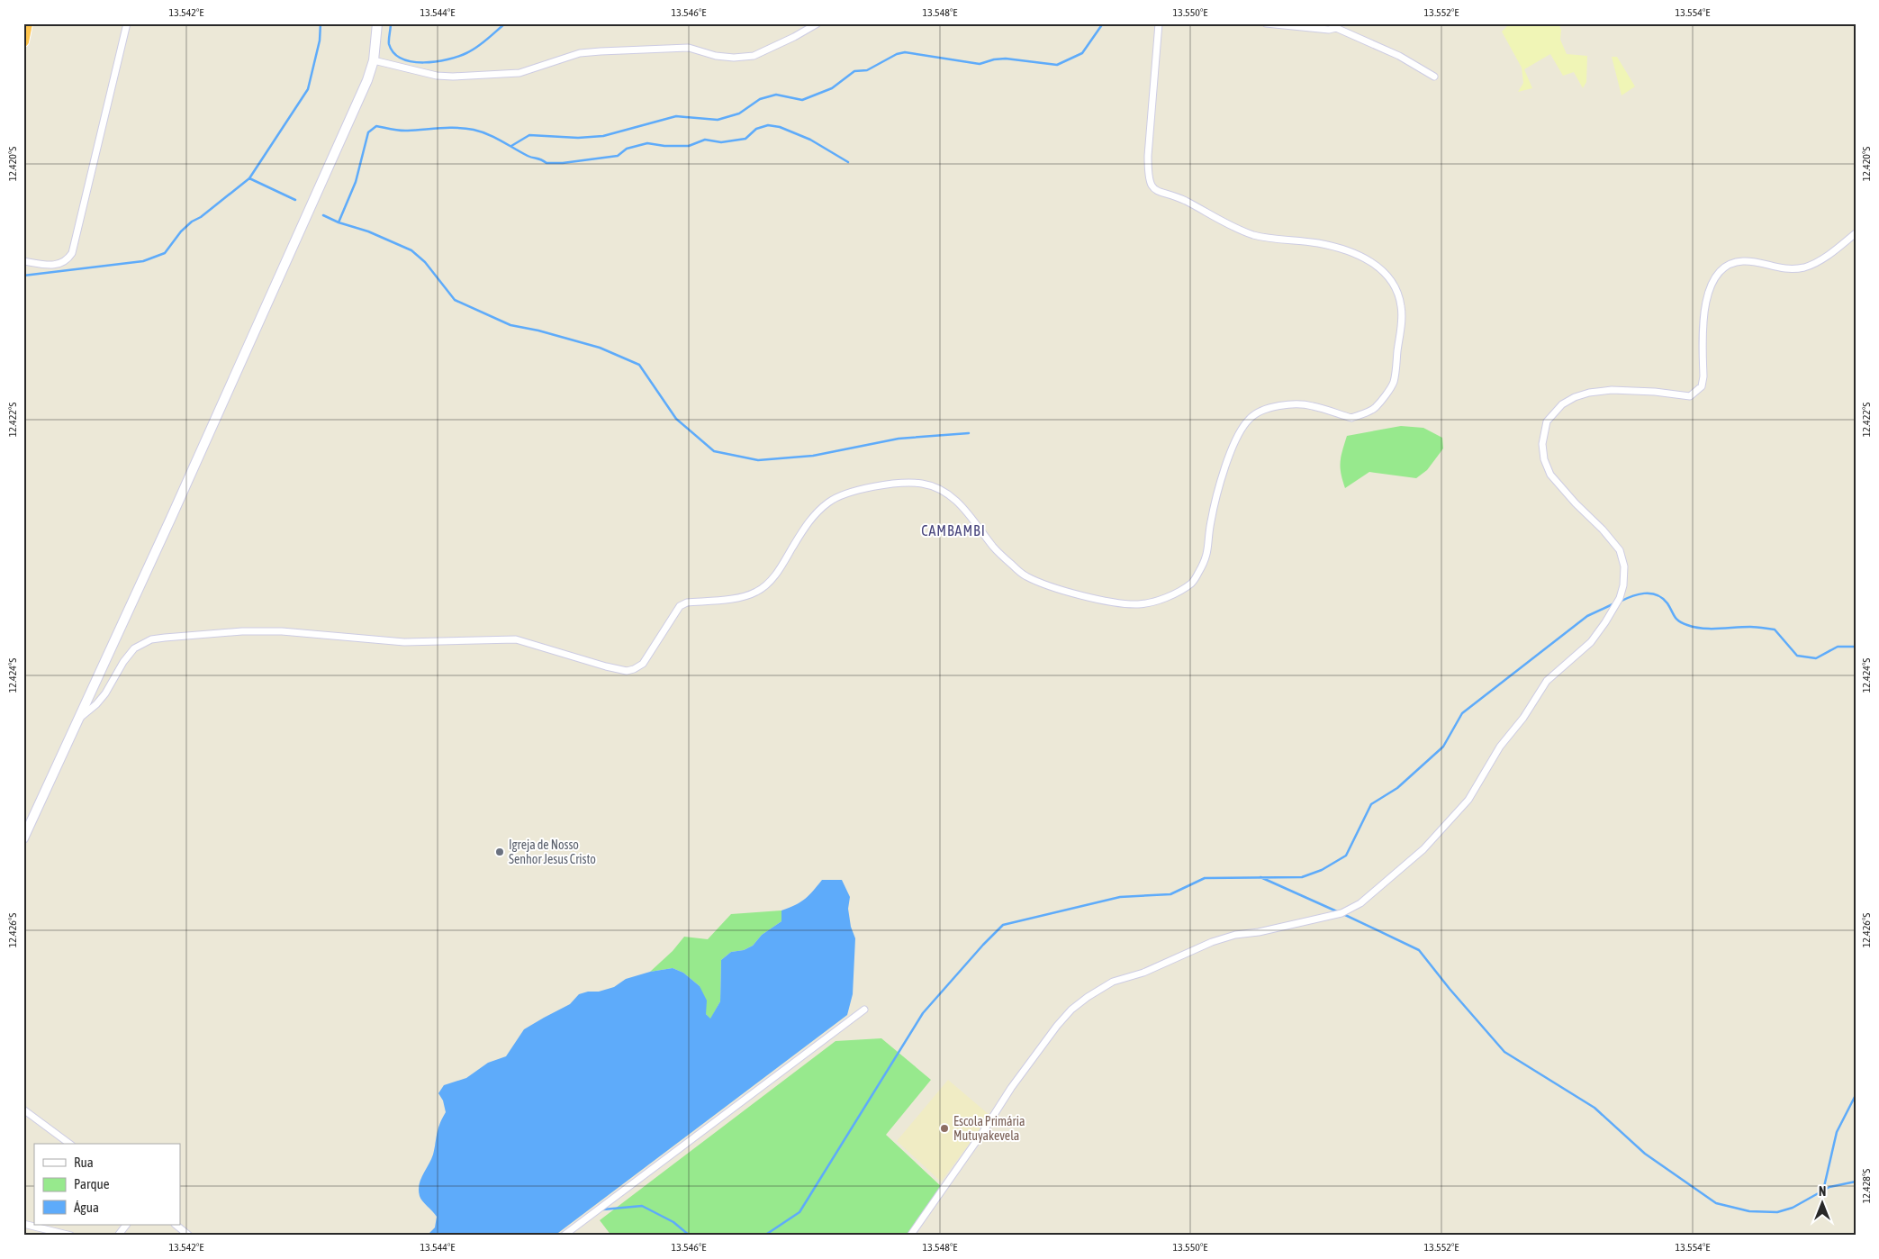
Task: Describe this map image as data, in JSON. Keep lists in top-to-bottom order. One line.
{"districts":["CAMBAMBI"],"places":["Igreja de Nosso Senhor Jesus Cristo","Escola Primária Mutuyakevela"],"legend":["Rua","Parque","Água"],"north":"top","coordinates":["13.542°E","13.544°E","13.546°E","13.548°E","13.550°E","13.552°E","13.554°E","12.420°S","12.422°S","12.424°S","12.426°S","12.428°S"]}
